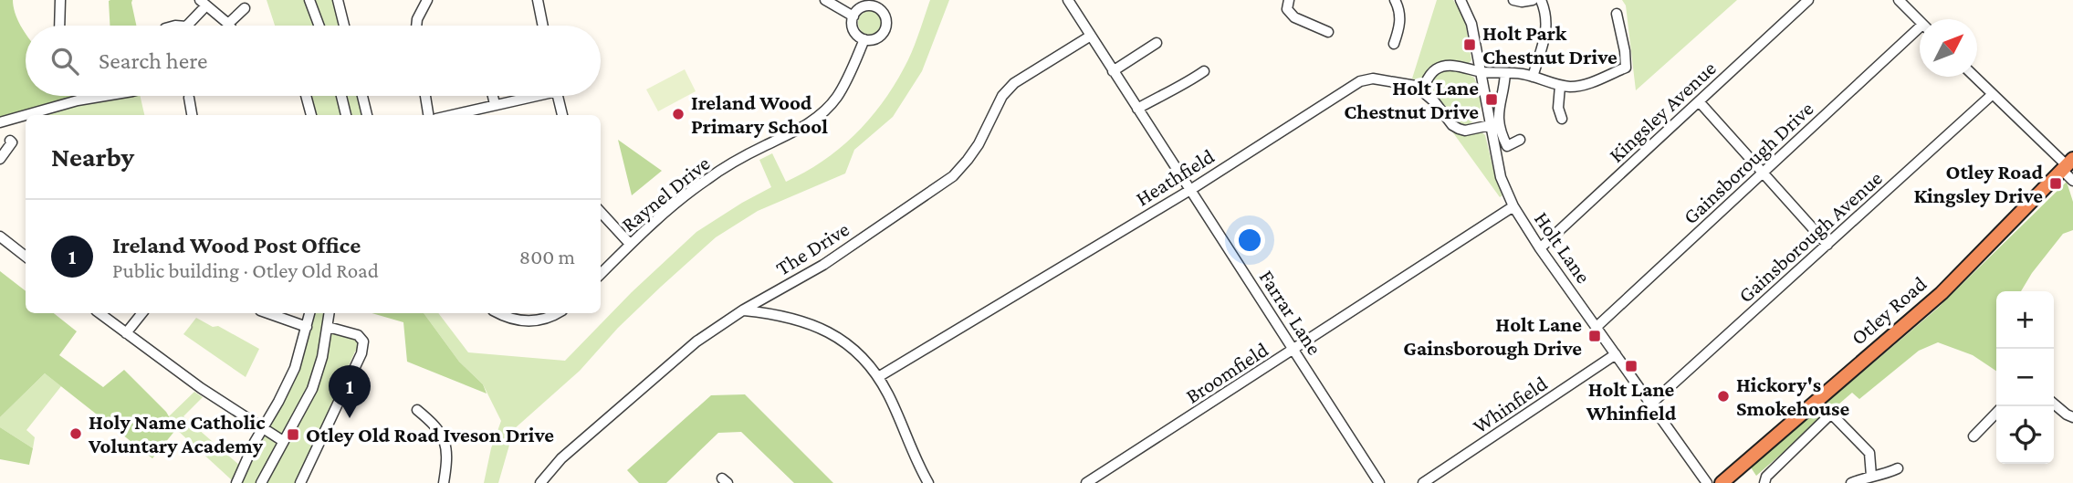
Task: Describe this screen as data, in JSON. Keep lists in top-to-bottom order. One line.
{"streets":{"highway":["Otley Road"],"street":["Kingsley Avenue","Gainsborough Drive","Heathfield","Raynel Drive","Gainsborough Avenue","Holt Lane","The Drive","Farrar Lane","Broomfield","Whinfield"]},"crossings":[["Kingsley Avenue","Holt Lane"],["Gainsborough Drive","Holt Lane"],["Heathfield","Farrar Lane"],["Gainsborough Avenue","Holt Lane"],["Holt Lane","Broomfield"],["Holt Lane","Whinfield"],["The Drive","Farrar Lane"],["Farrar Lane","Broomfield"]],"places":{"transit":["Holt Park Chestnut Drive","Holt Lane Chestnut Drive","Otley Road Kingsley Drive","Holt Lane Gainsborough Drive","Holt Lane Whinfield","Otley Old Road Iveson Drive"],"other":["Ireland Wood Primary School","Hickory's Smokehouse","Holy Name Catholic Voluntary Academy"]},"north":"top right","page":{"search":"Search here","heading":"Nearby","list":[{"mark":"1","name":"Ireland Wood Post Office","note":"Public building · Otley Old Road","value":"800 m"}],"map_buttons":["+","−"],"pins":"1"}}
